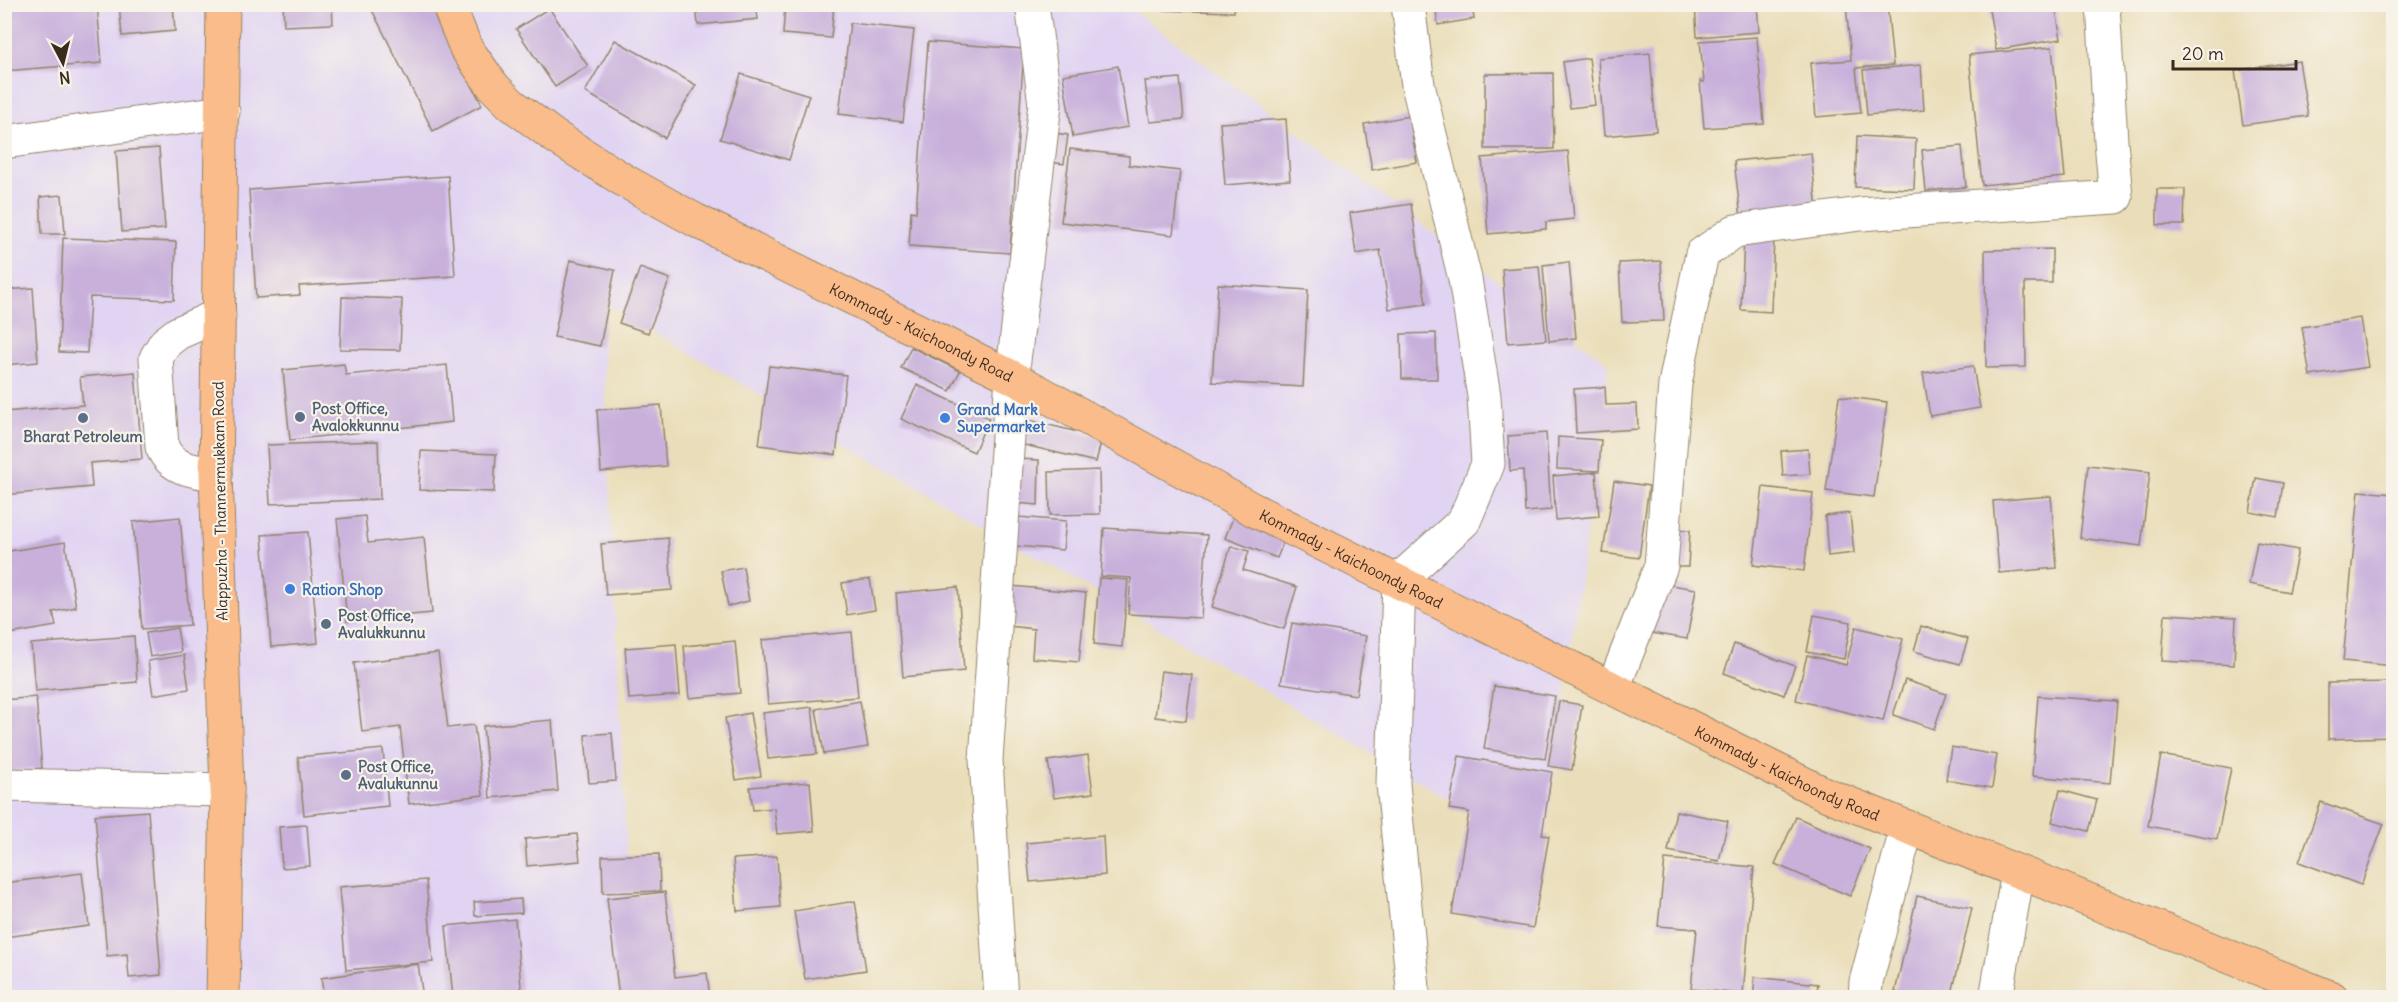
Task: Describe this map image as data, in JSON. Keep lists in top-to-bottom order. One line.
{"streets":{"main road":["Kommady - Kaichoondy Road","Alappuzha - Thannermukkam Road"]},"places":["Post Office, Avalokkunnu","Bharat Petroleum","Grand Mark Supermarket","Ration Shop","Post Office, Avalukkunnu","Post Office, Avalukunnu"],"scale_bar":"20 m","north":"bottom"}
